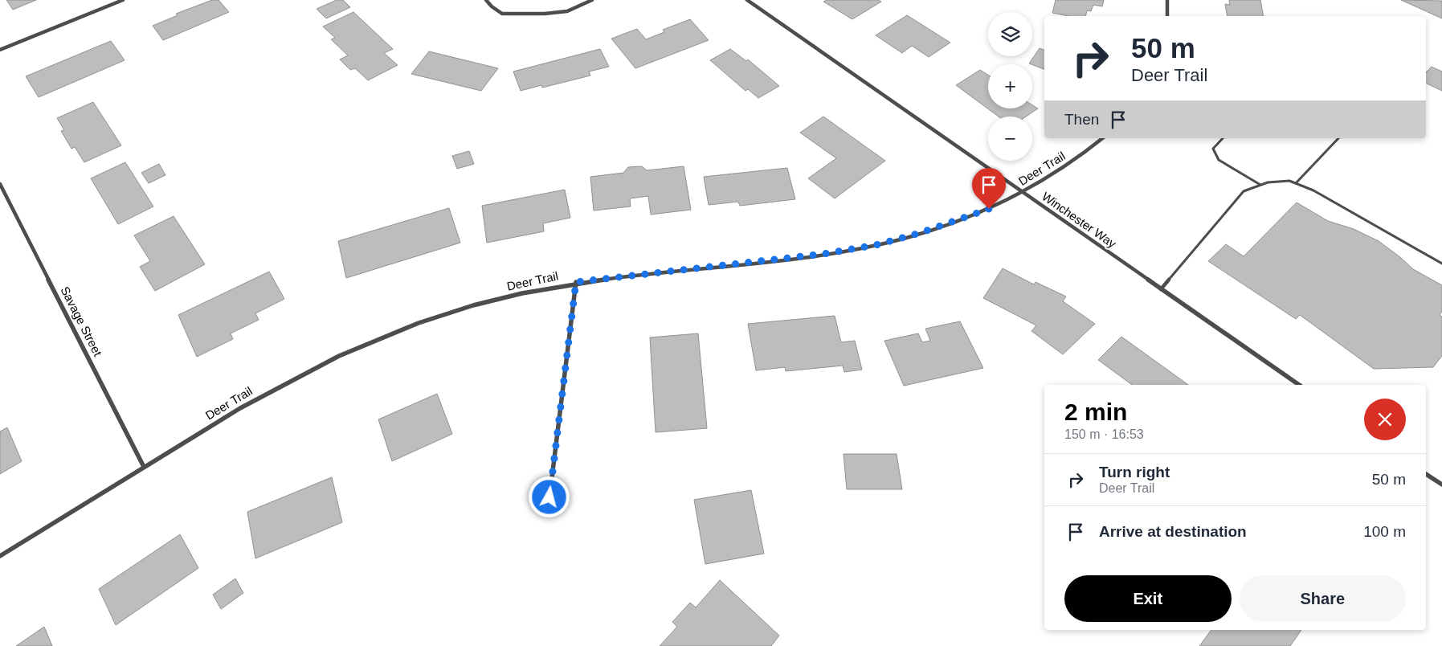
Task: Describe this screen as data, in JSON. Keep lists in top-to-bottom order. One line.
{"streets":{"street":["Deer Trail","Winchester Way","Savage Street"]},"crossings":[["Deer Trail","Winchester Way"],["Deer Trail","Savage Street"]],"page":{"map_buttons":["+","−"],"turn":["50 m","Deer Trail"],"then":"Then","heading":["2 min","150 m · 16:53"],"list":[{"name":"Turn right","note":"Deer Trail","value":"50 m"},{"name":"Arrive at destination","value":"100 m"}],"buttons":["Exit","Share"]}}
